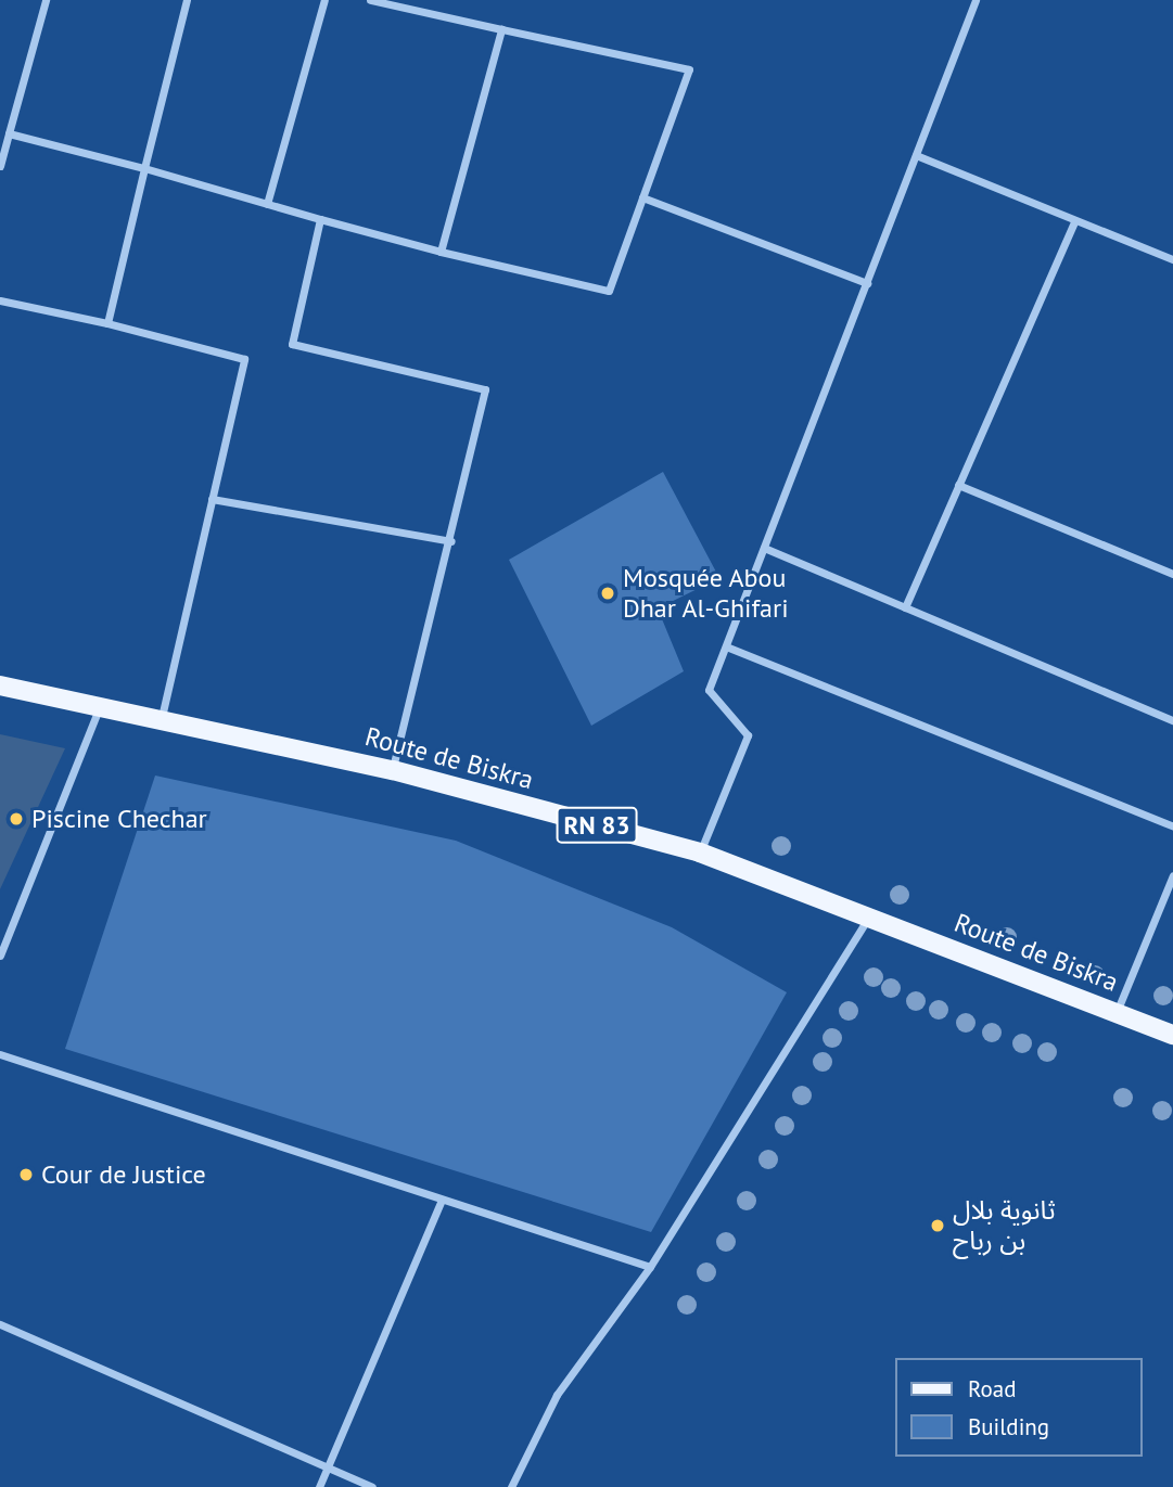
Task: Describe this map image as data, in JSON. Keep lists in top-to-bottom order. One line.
{"streets":{"main road":["Route de Biskra","RN 83"]},"places":["Mosquée Abou Dhar Al-Ghifari","Piscine Chechar","Cour de Justice","ثانوية بلال بن رباح"],"legend":["Road","Building"]}
